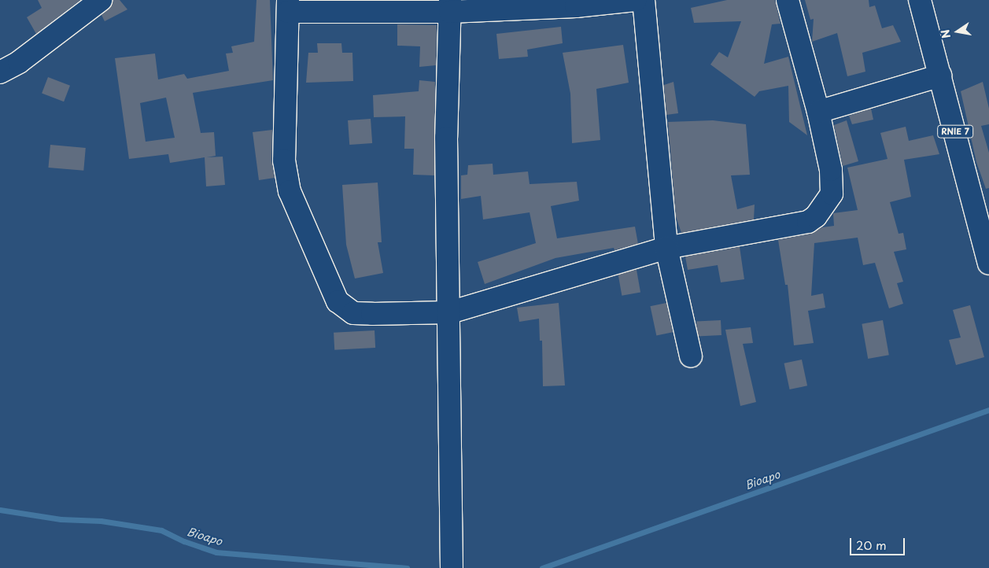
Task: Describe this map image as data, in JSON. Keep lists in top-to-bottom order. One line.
{"streets":{"street":["RNIE 7"]},"water":["Bioapo"],"scale_bar":"20 m","north":"left"}
